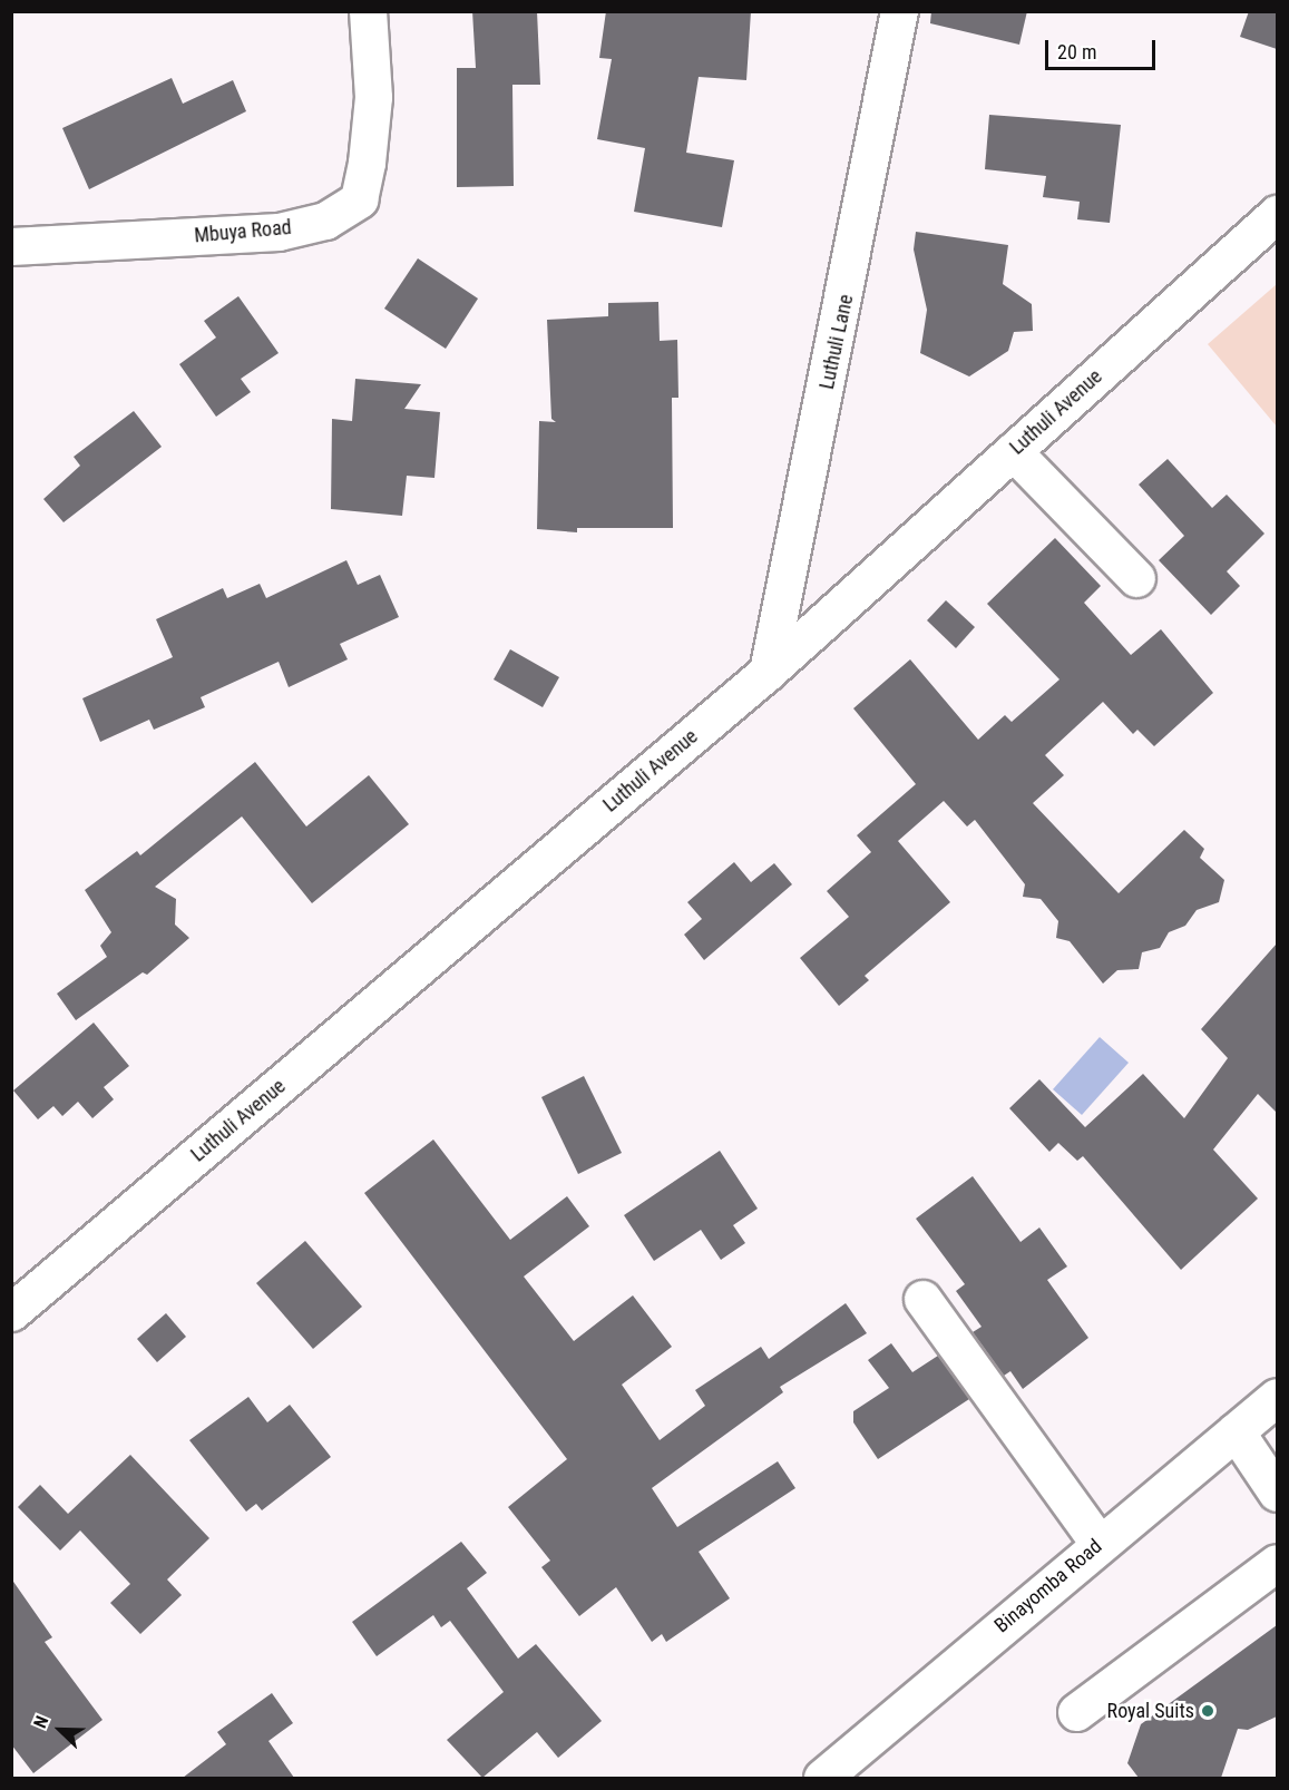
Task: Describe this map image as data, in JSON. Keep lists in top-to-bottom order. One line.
{"streets":{"street":["Mbuya Road","Luthuli Lane","Luthuli Avenue","Binayomba Road"]},"crossings":[["Luthuli Lane","Luthuli Avenue"]],"places":["Royal Suits"],"scale_bar":"20 m","north":"top left"}
